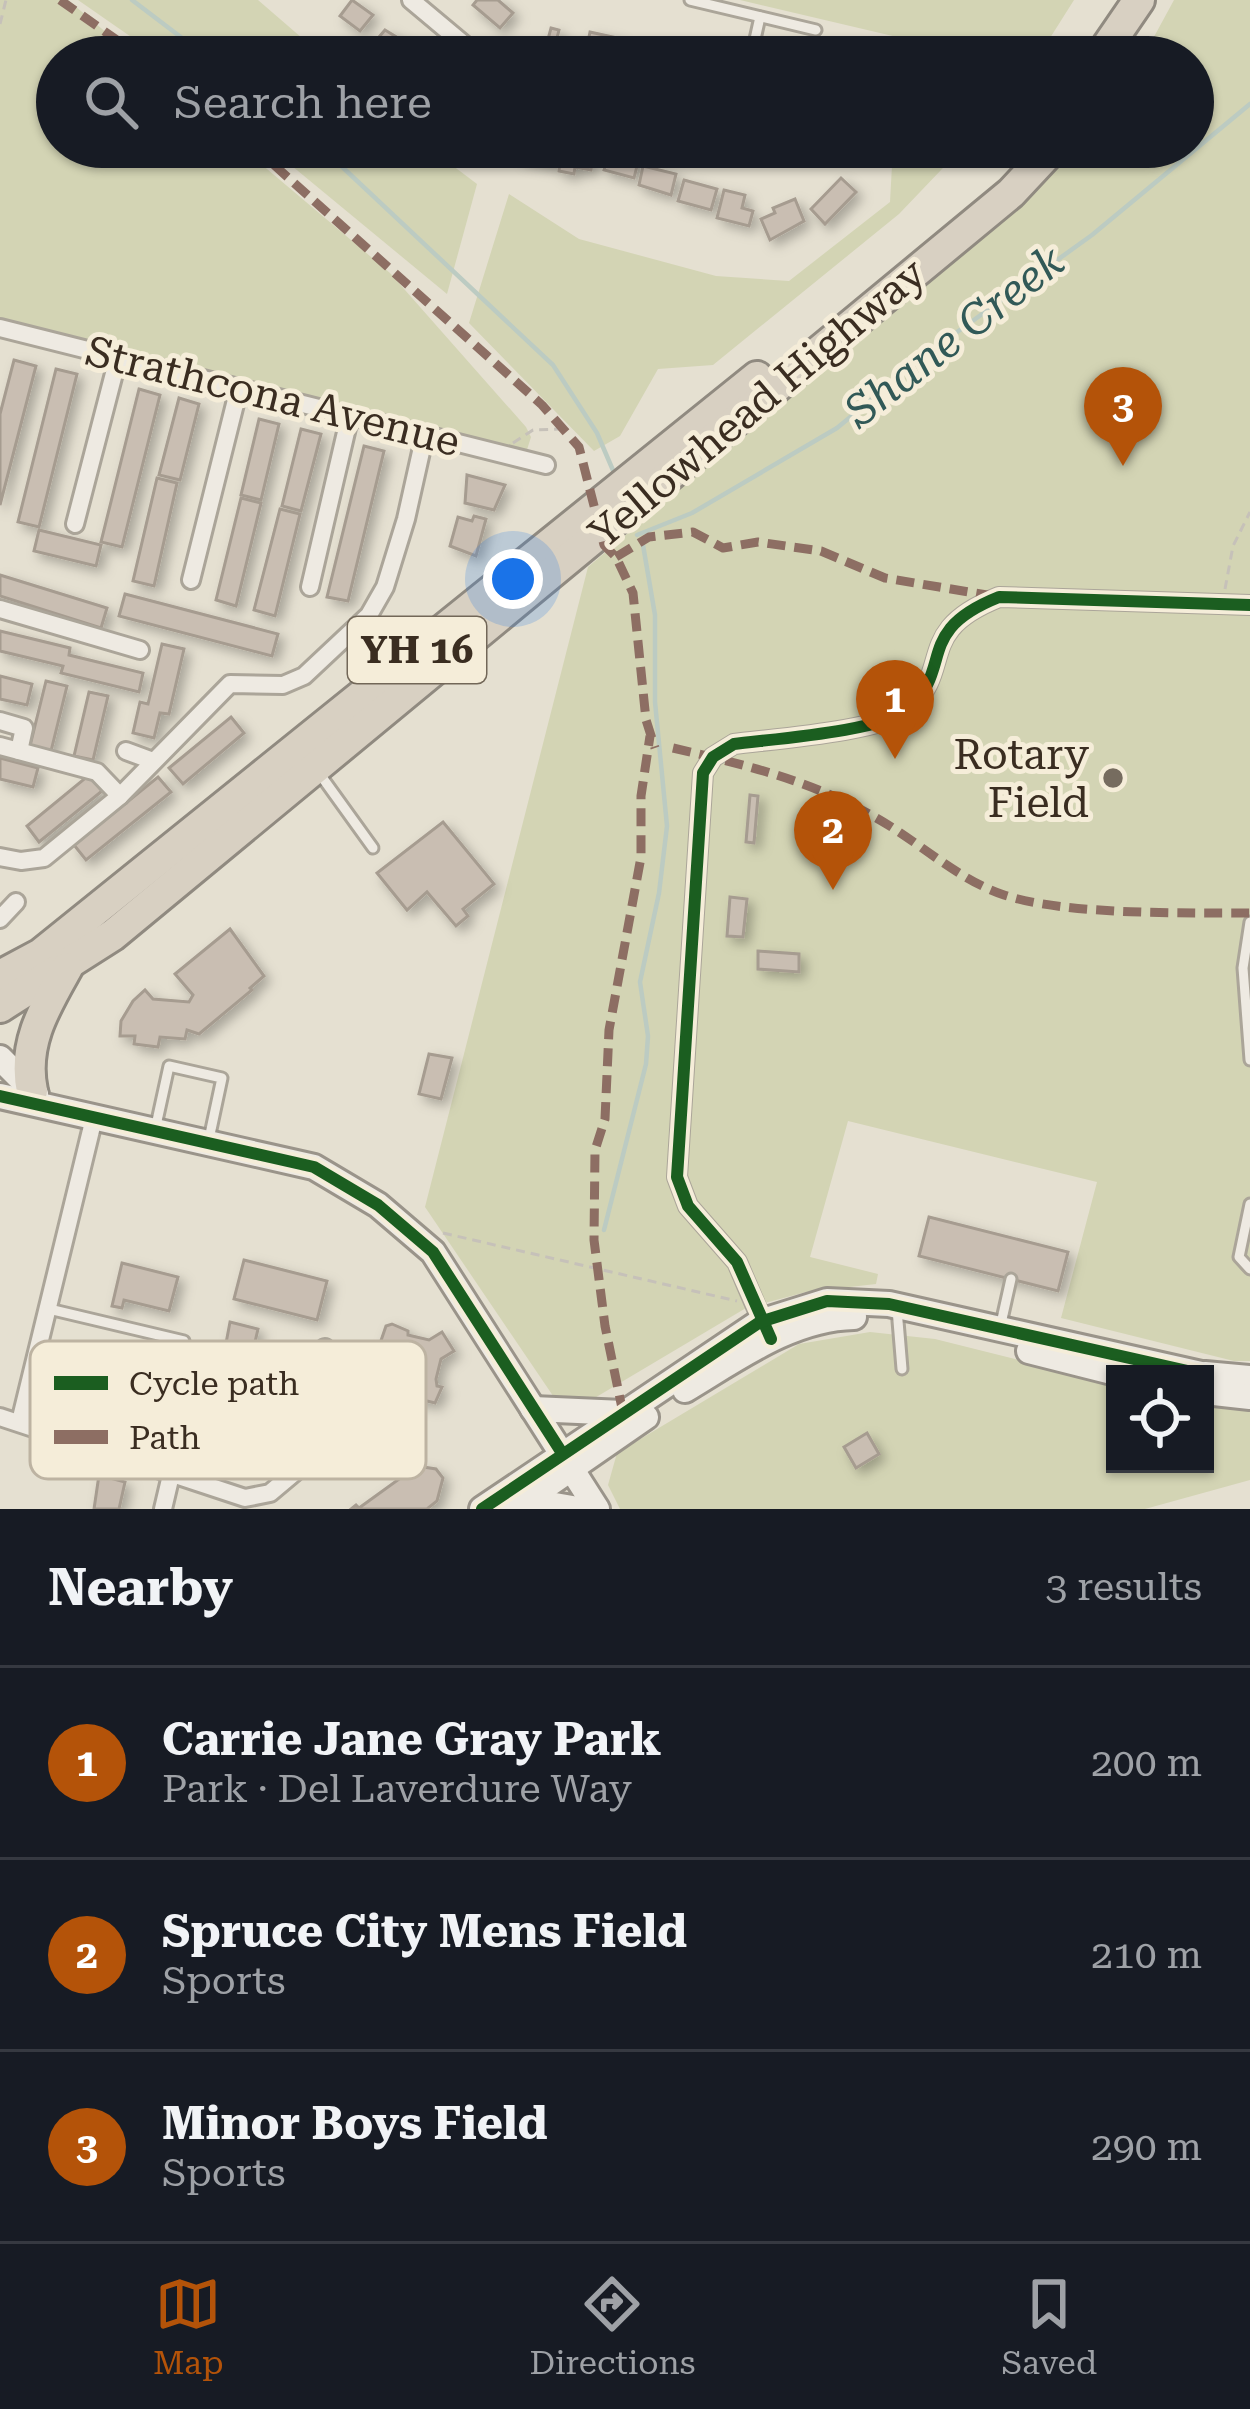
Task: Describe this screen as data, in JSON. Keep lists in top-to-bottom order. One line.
{"streets":{"highway":["Yellowhead Highway","YH 16"],"street":["Strathcona Avenue"]},"water":["Shane Creek"],"places":["Rotary Field"],"legend":["Cycle path","Path"],"page":{"search":"Search here","pins":["3","1","2"],"heading":["Nearby","3 results"],"list":[{"mark":"1","name":"Carrie Jane Gray Park","note":"Park · Del Laverdure Way","value":"200 m"},{"mark":"2","name":"Spruce City Mens Field","note":"Sports","value":"210 m"},{"mark":"3","name":"Minor Boys Field","note":"Sports","value":"290 m"}],"nav":["Map","Directions","Saved"]}}
